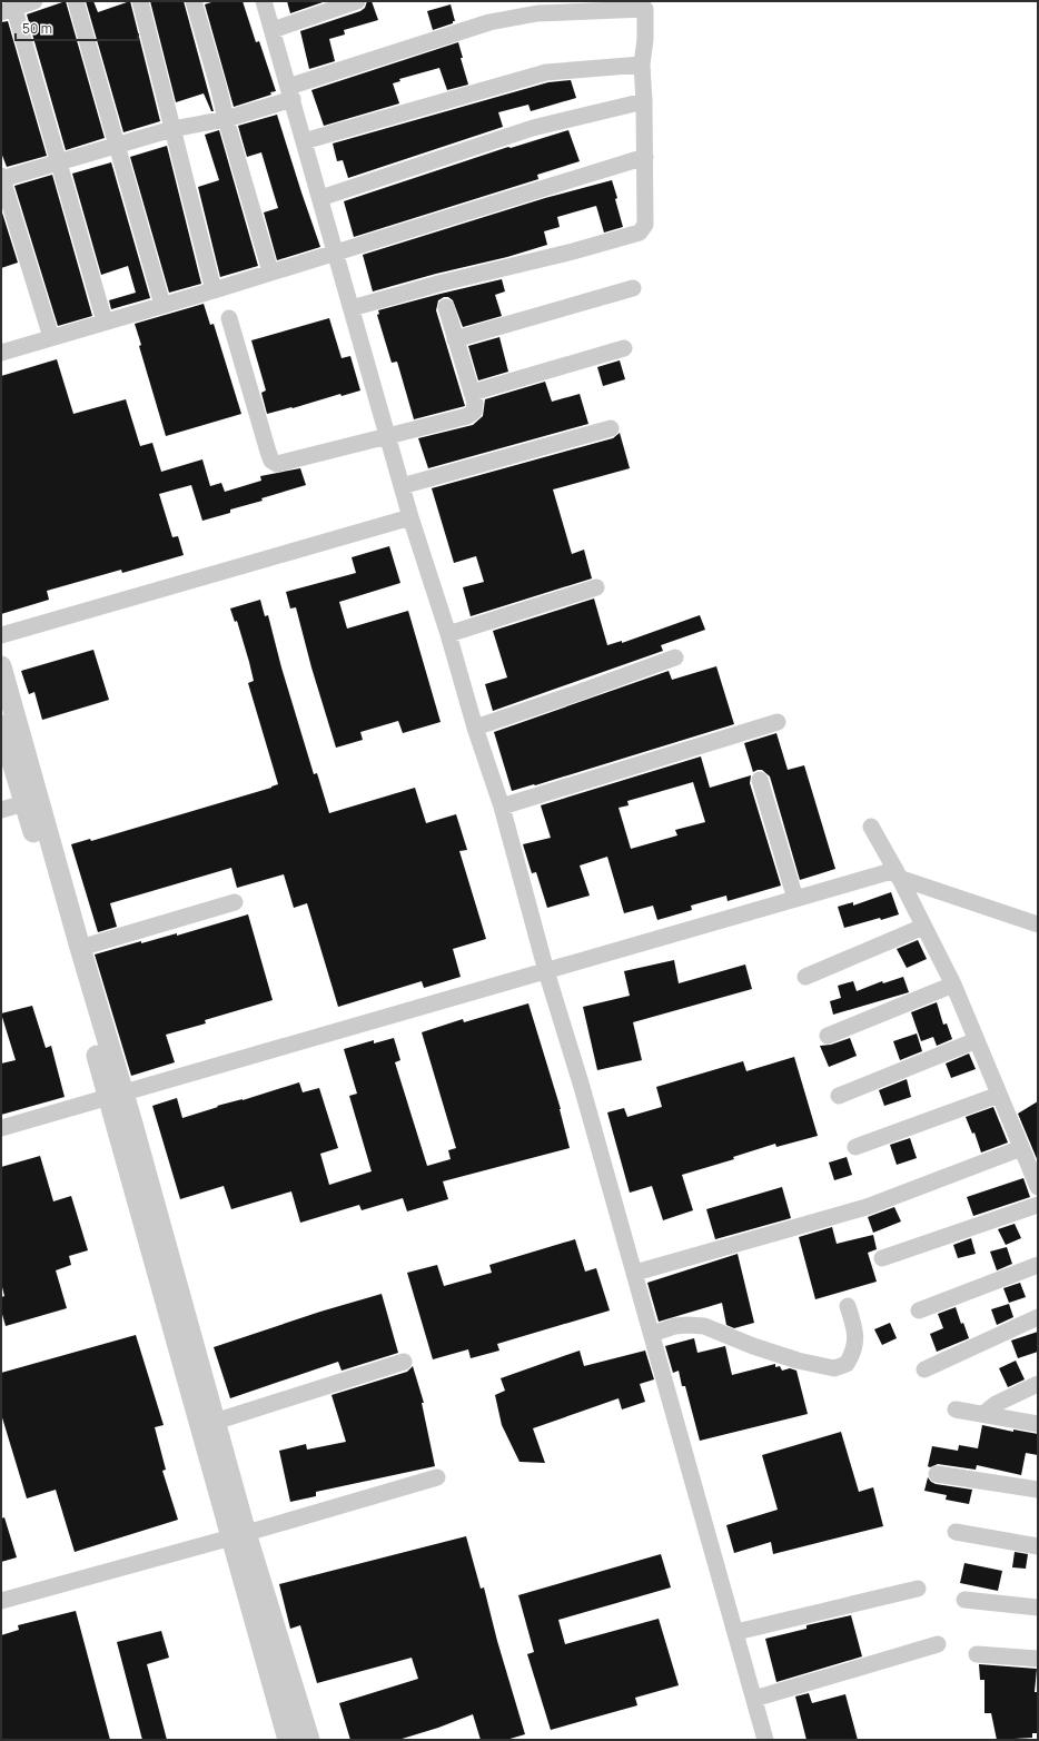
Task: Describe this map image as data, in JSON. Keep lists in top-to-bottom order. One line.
{"scale_bar":"50 m"}
